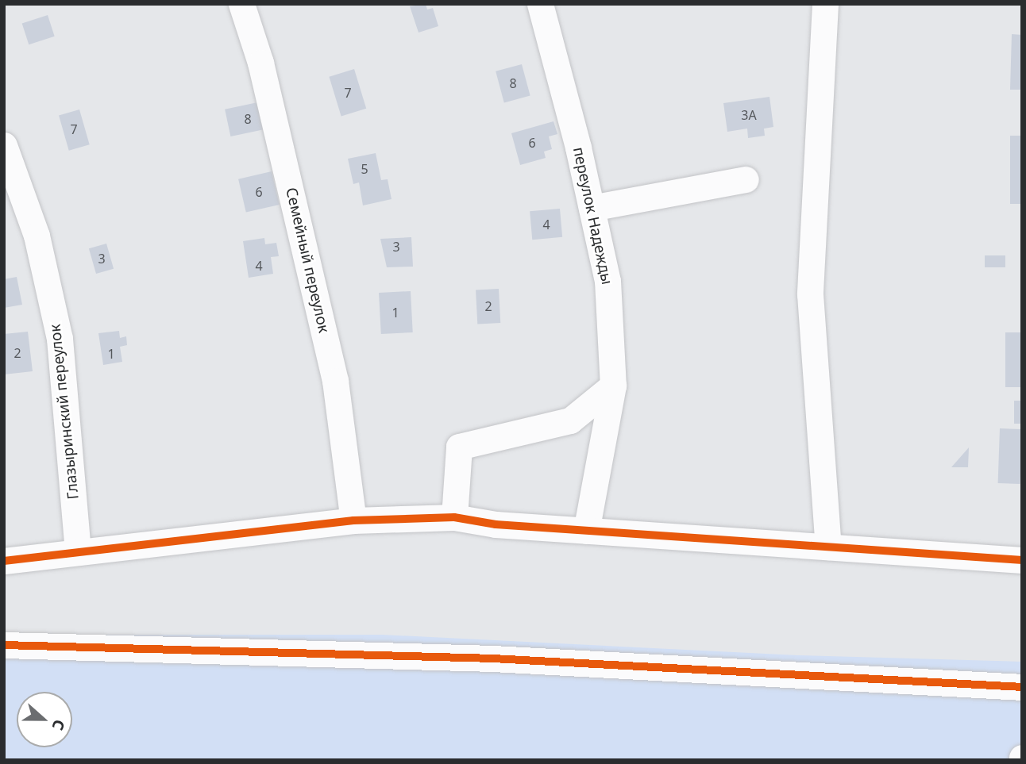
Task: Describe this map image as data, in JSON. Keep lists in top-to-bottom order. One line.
{"streets":{"street":["переулок Надежды","Семейный переулок","Глазыринский переулок"]},"house_numbers":["8","7","3А","8","7","6","5","6","4","3","3","4","2","1","2","1"],"north":"right"}
